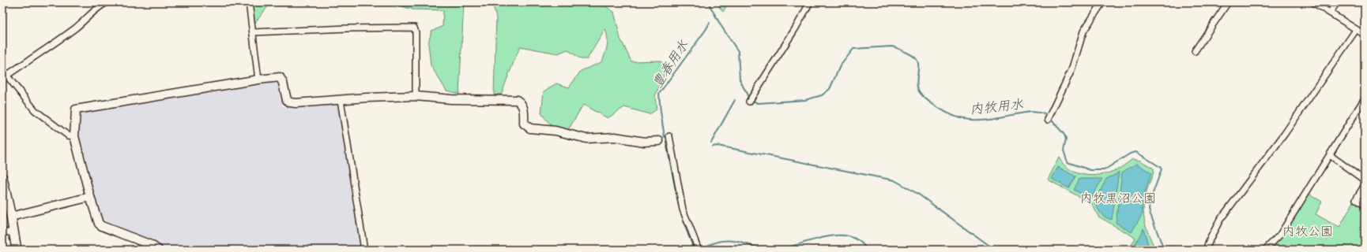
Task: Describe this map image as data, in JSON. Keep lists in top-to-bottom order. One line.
{"water":["豊春用水","内牧用水"],"parks":["内牧黒沼公園","内牧公園"]}
